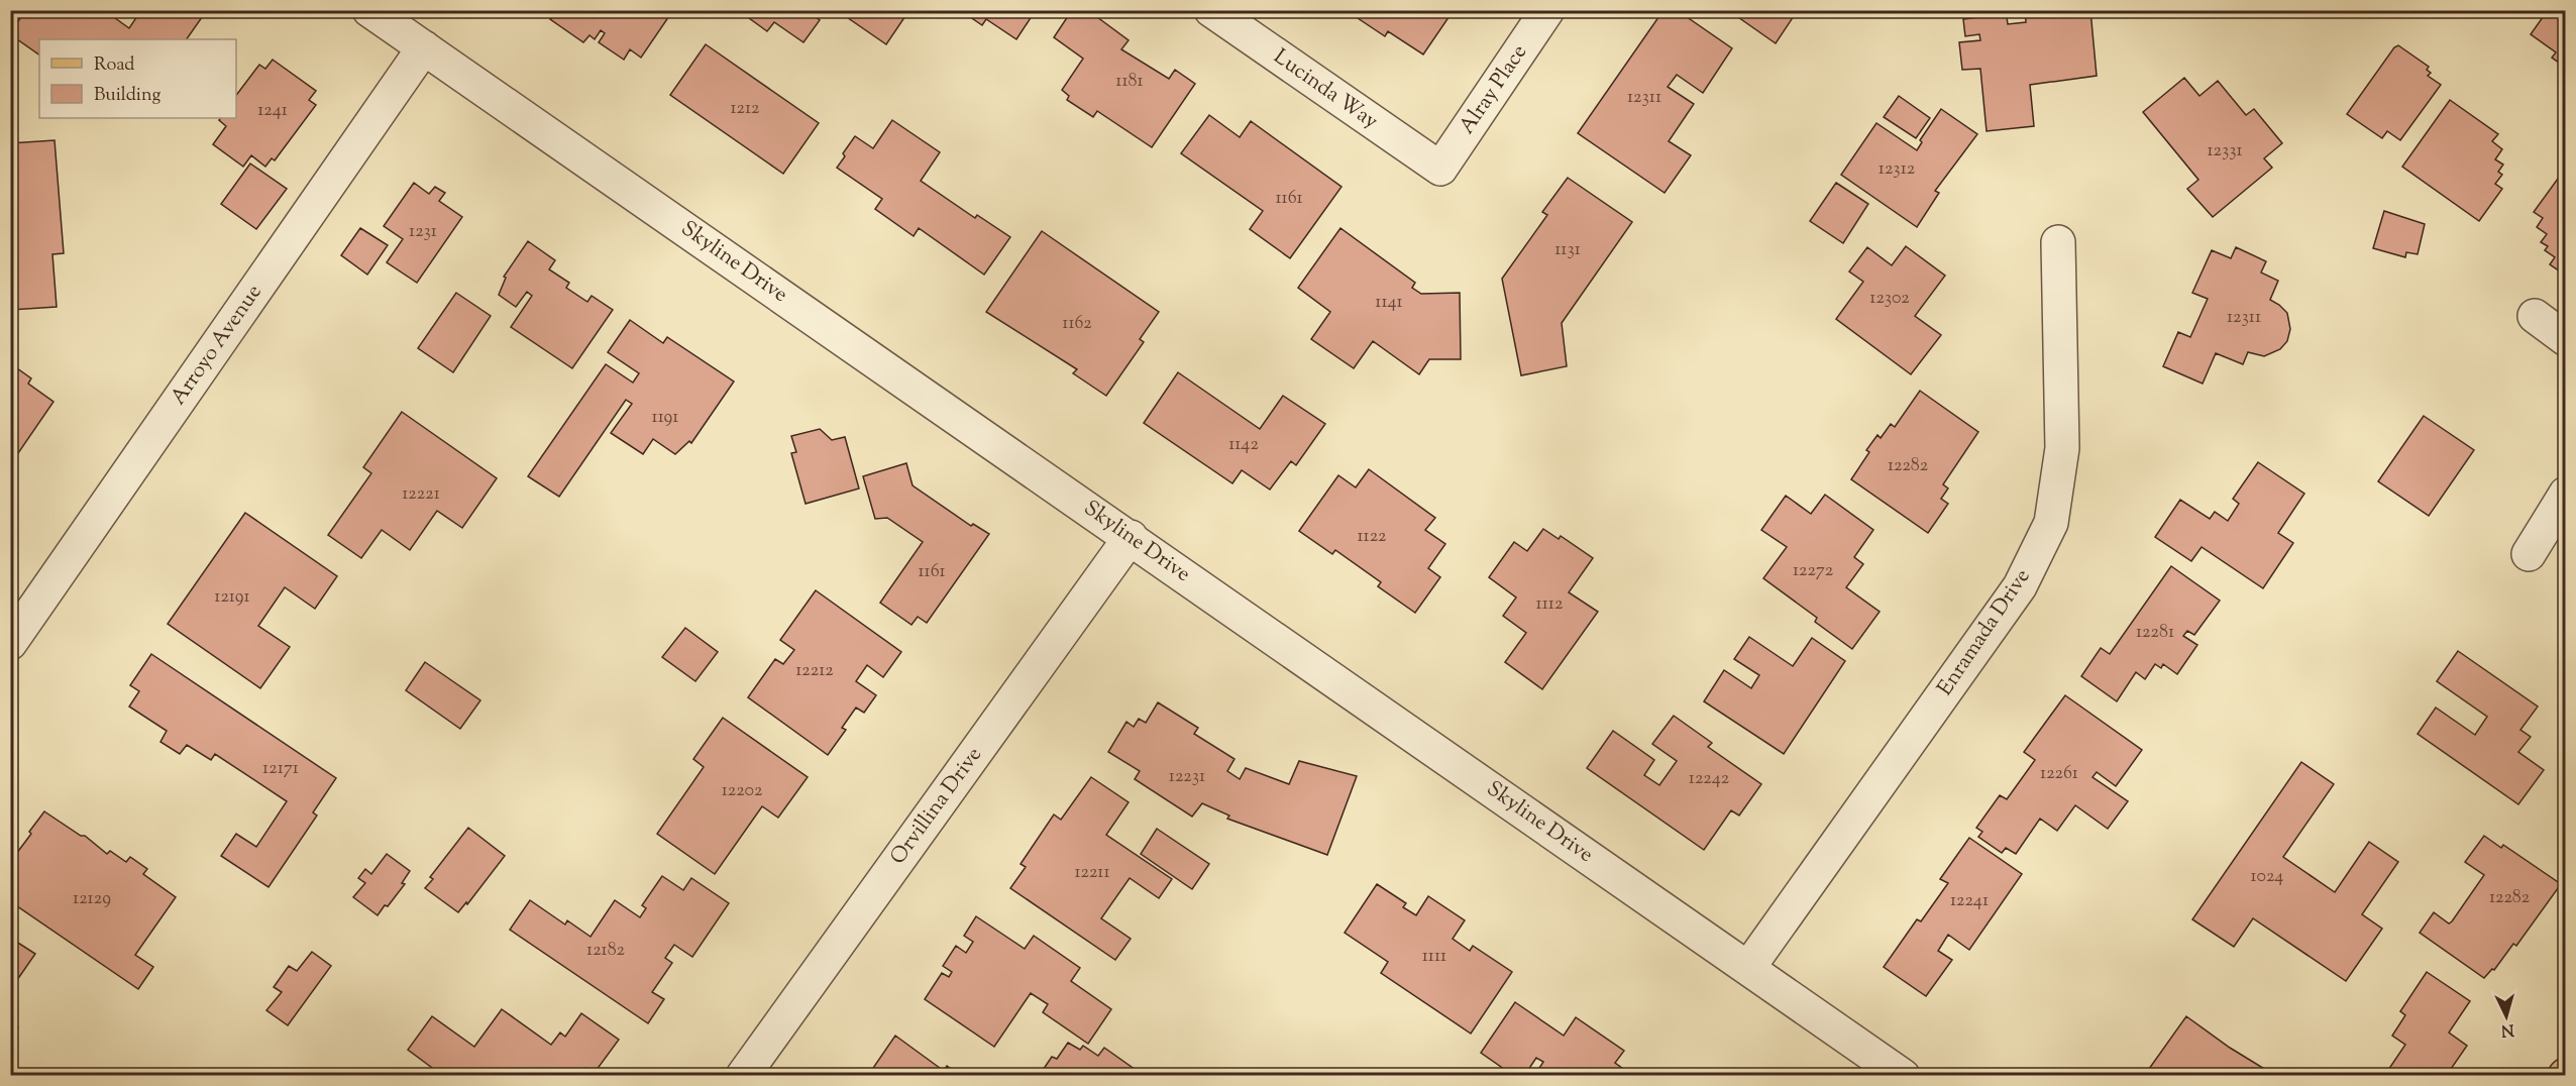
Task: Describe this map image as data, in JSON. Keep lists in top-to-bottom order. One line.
{"streets":{"street":["Lucinda Way","Alray Place","Skyline Drive","Arroyo Avenue","Enramada Drive","Orvillina Drive"]},"crossings":[["Lucinda Way","Alray Place"],["Skyline Drive","Arroyo Avenue"],["Skyline Drive","Enramada Drive"],["Skyline Drive","Orvillina Drive"]],"house_numbers":["1181","12311","1212","1241","12331","12312","1161","1231","1131","12302","1141","12311","1162","1191","1142","12282","12221","1122","12272","1161","12191","1112","12281","12212","12171","12261","12231","12242","12202","12211","1024","12282","12129","12241","12182","1111"],"legend":["Road","Building"],"north":"bottom"}
